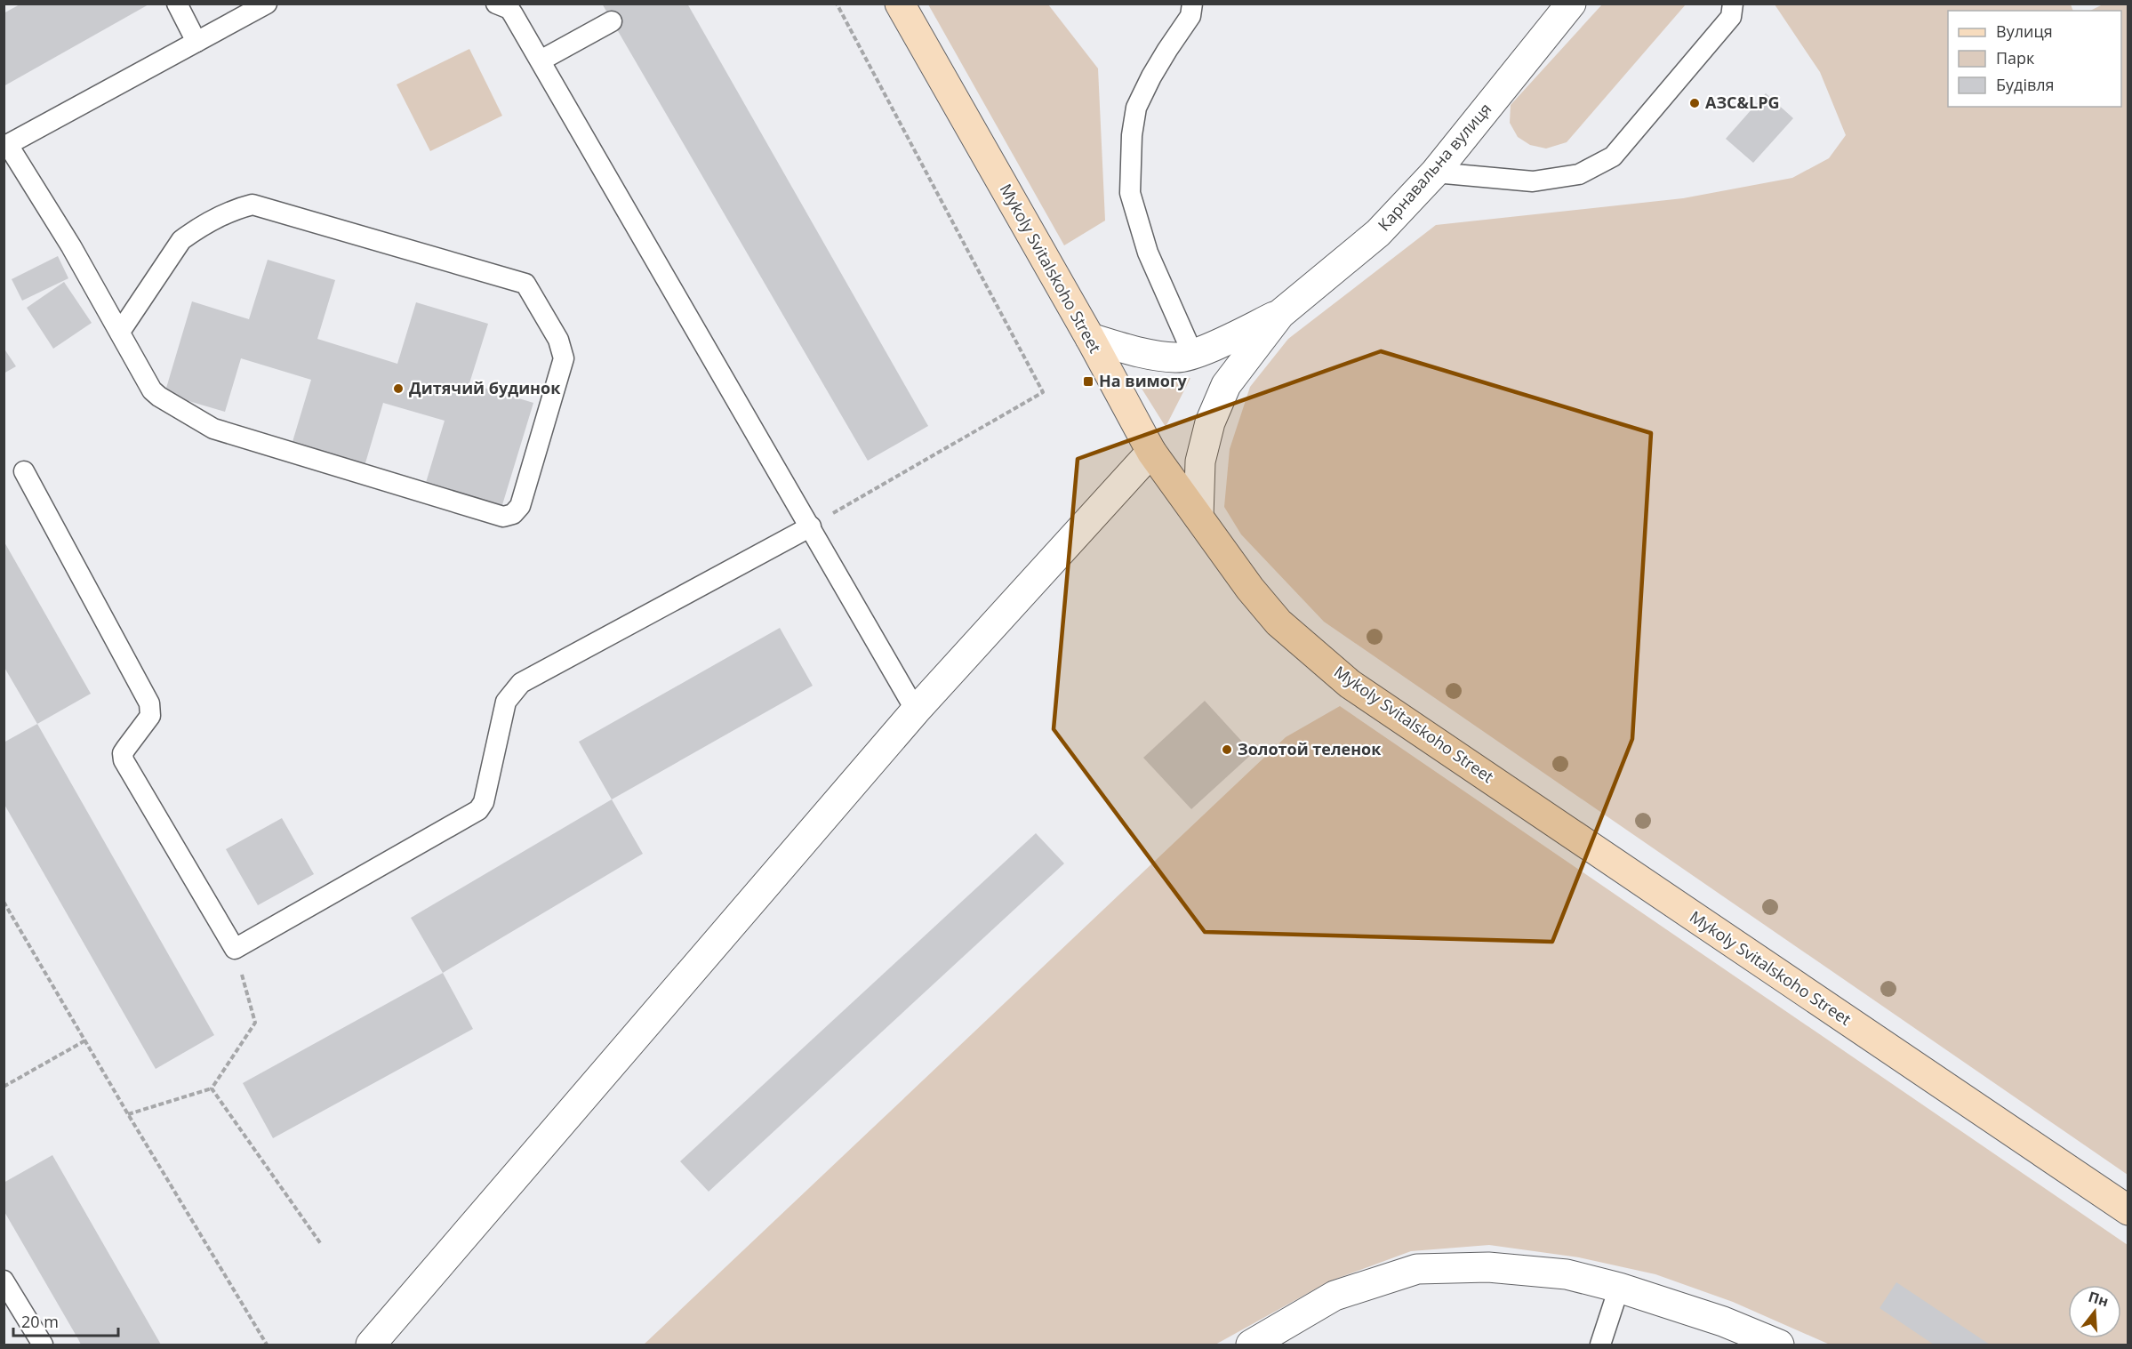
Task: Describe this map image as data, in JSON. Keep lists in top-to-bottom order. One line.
{"streets":{"main road":["Mykoly Svitalskoho Street"],"street":["Карнавальна вулиця"]},"places":{"other":["АЗС&LPG","Дитячий будинок","Золотой теленок"],"transit":["На вимогу"]},"legend":["Вулиця","Парк","Будівля"],"scale_bar":"20 m","north":"top"}
